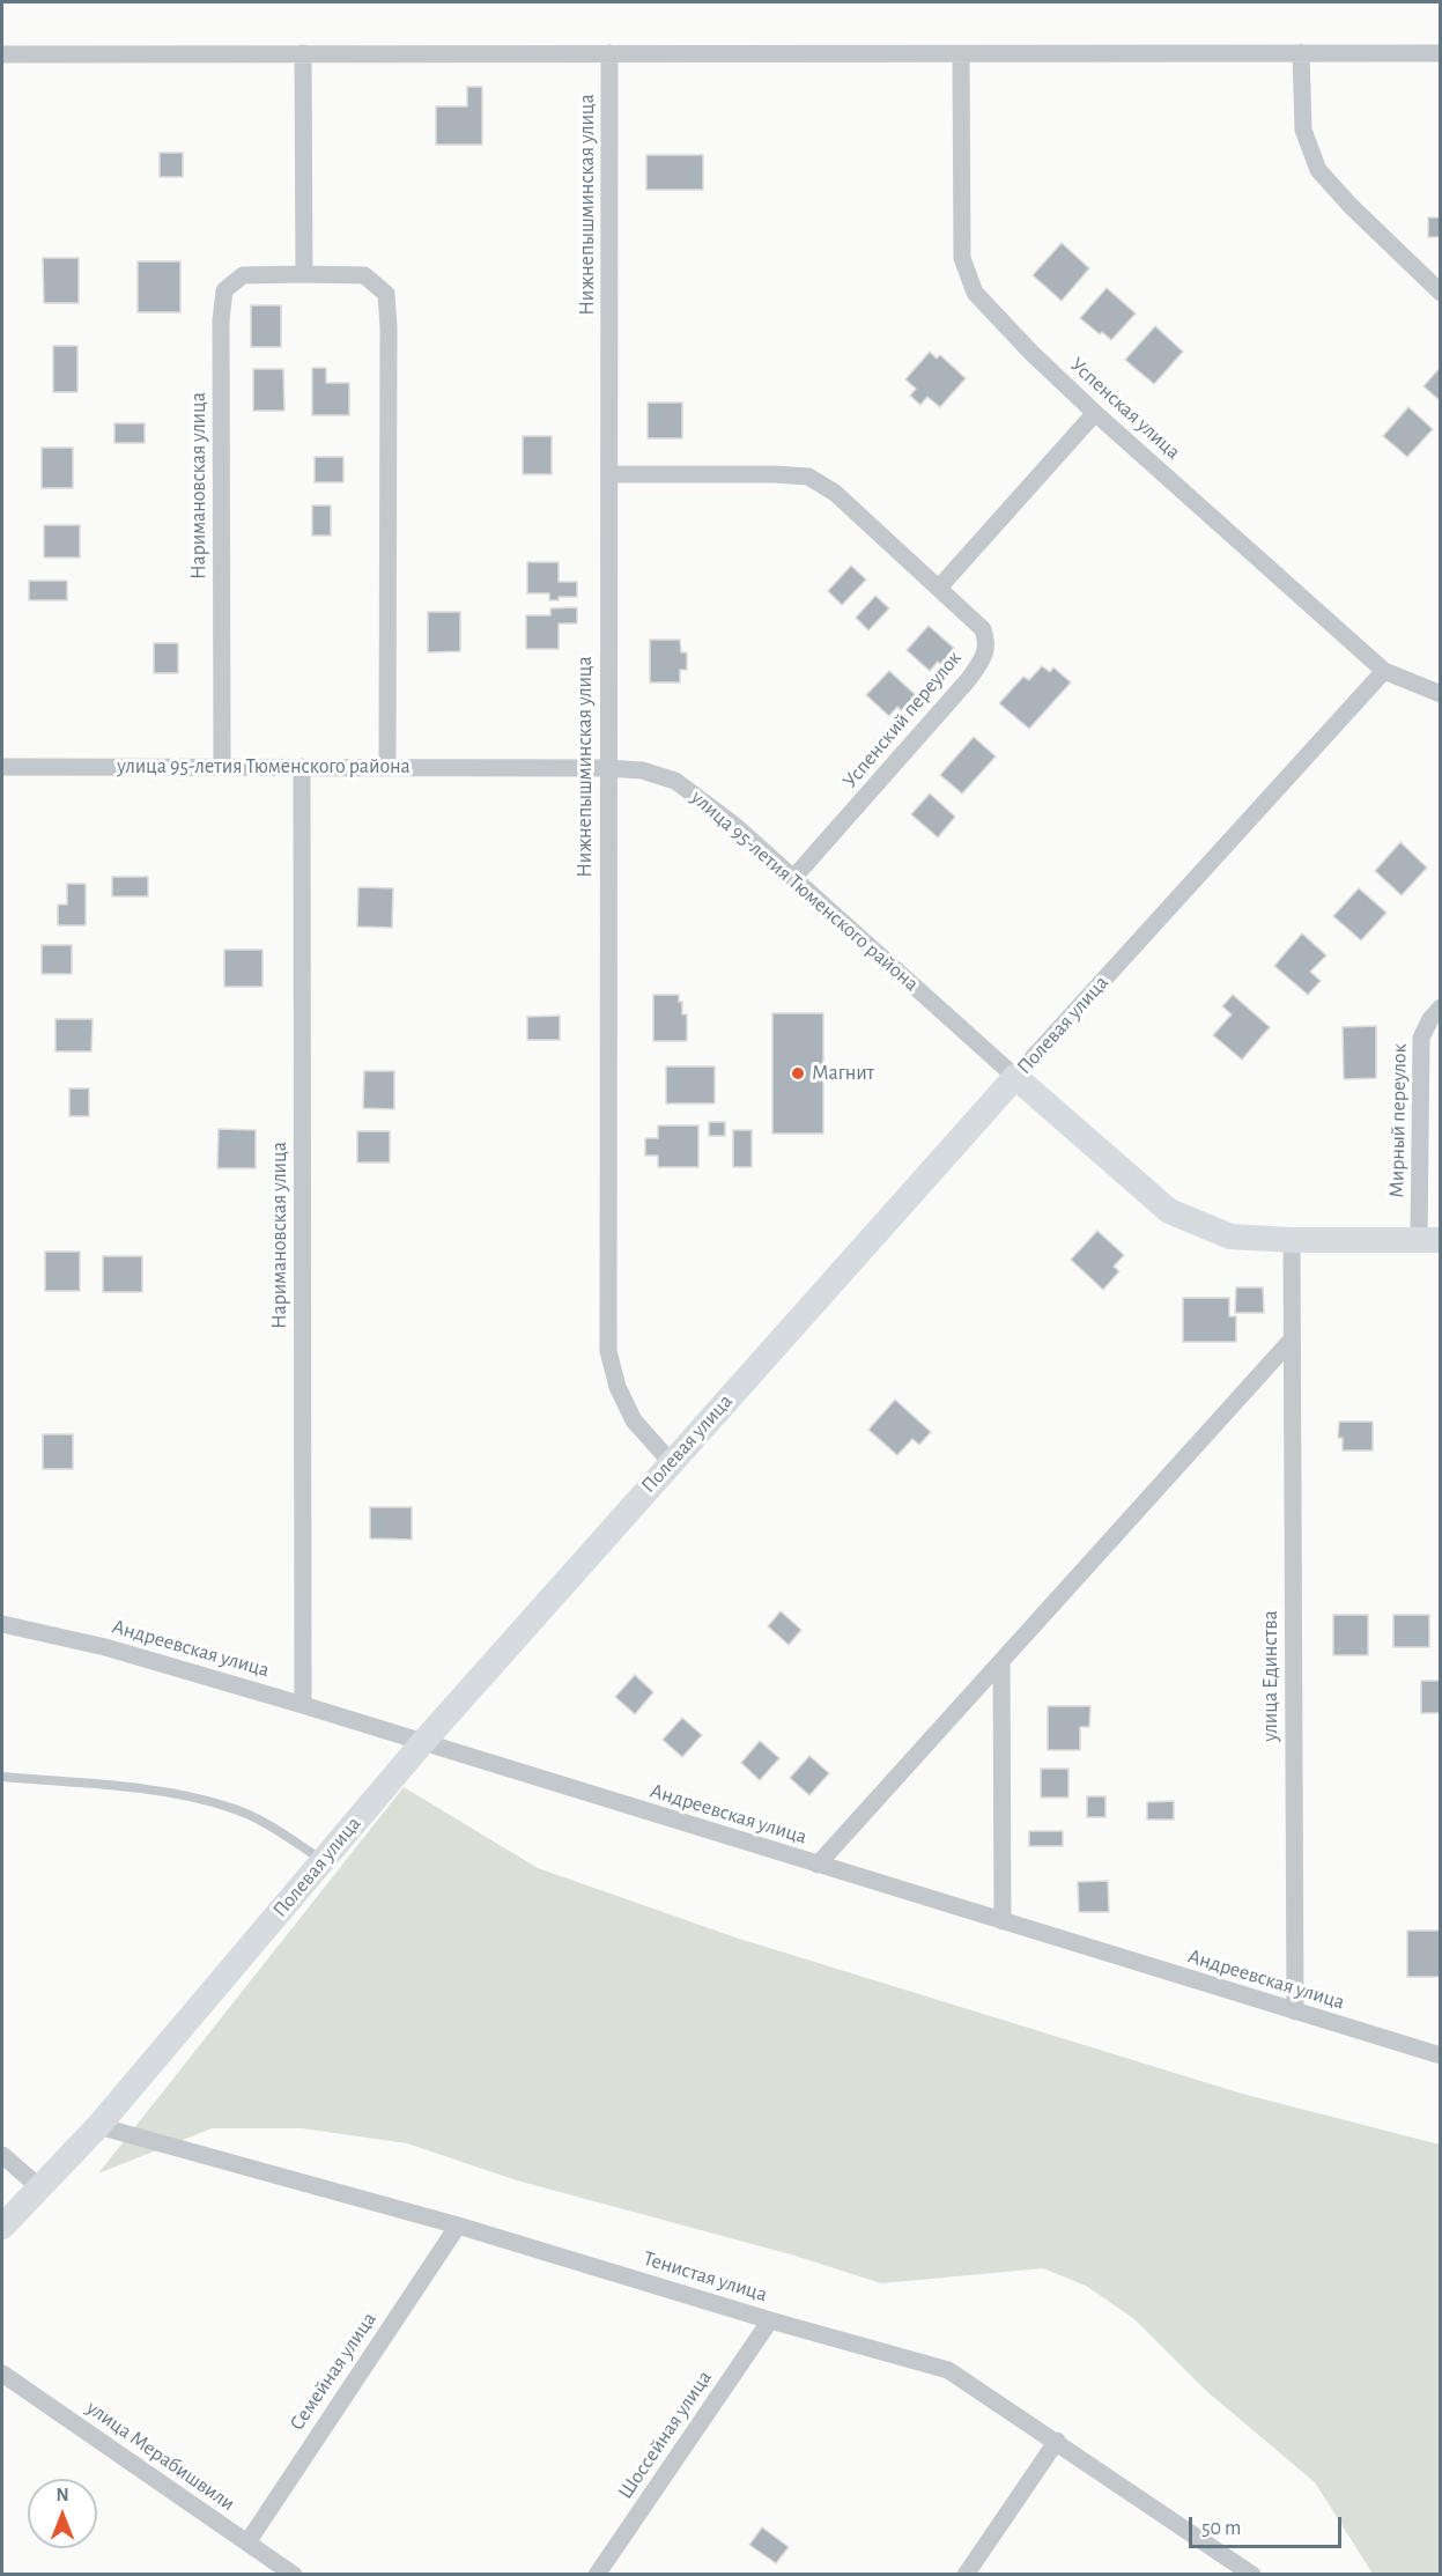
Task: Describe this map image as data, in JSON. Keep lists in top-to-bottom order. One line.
{"streets":{"street":["Нижнепышминская улица","Успенская улица","Наримановская улица","Успенский переулок","улица 95-летия Тюменского района","Полевая улица","Мирный переулок","Андреевская улица","улица Единства","Тенистая улица","Семейная улица","Шоссейная улица","улица Мерабишвили"]},"crossings":[["Нижнепышминская улица","Успенский переулок"],["Нижнепышминская улица","улица 95-летия Тюменского района"],["Нижнепышминская улица","Полевая улица"],["Успенская улица","Полевая улица"],["Наримановская улица","улица 95-летия Тюменского района"],["Наримановская улица","Андреевская улица"],["Успенский переулок","улица 95-летия Тюменского района"],["улица 95-летия Тюменского района","Полевая улица"],["улица 95-летия Тюменского района","Мирный переулок"],["улица 95-летия Тюменского района","улица Единства"],["Полевая улица","Андреевская улица"],["Полевая улица","Тенистая улица"],["Андреевская улица","улица Единства"],["Тенистая улица","Семейная улица"],["Тенистая улица","Шоссейная улица"],["Семейная улица","улица Мерабишвили"]],"places":["Магнит"],"scale_bar":"50 m","north":"top"}
